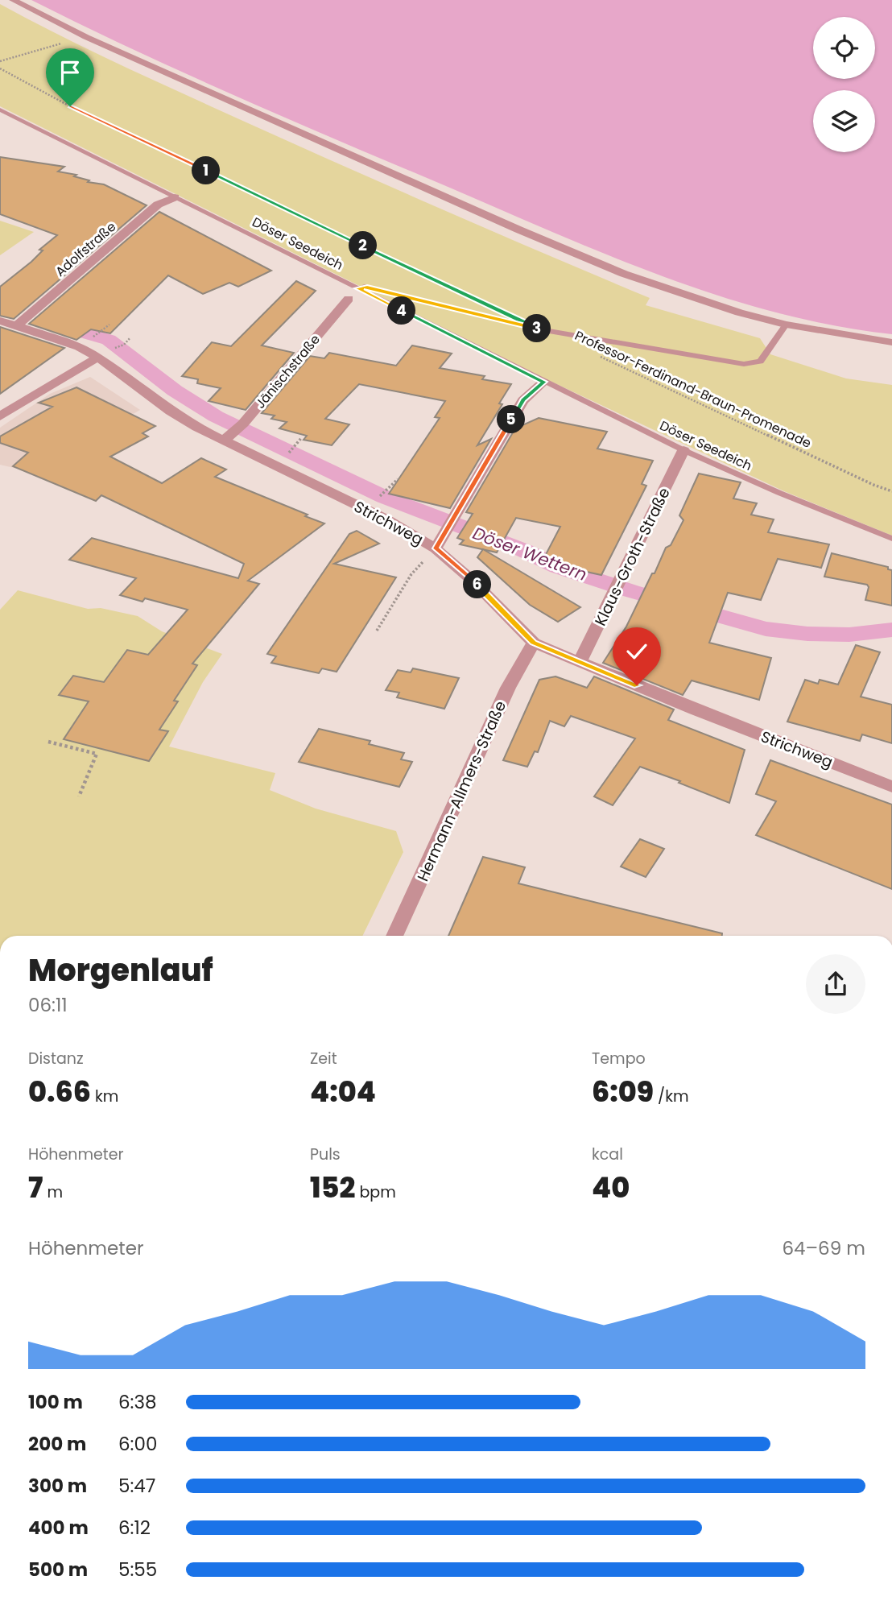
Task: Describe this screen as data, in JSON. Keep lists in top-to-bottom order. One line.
{"streets":{"street":["Adolfstraße","Jänischstraße","Strichweg","Klaus-Groth-Straße","Hermann-Allmers-Straße"],"lane":["Döser Seedeich"],"path":["Professor-Ferdinand-Braun-Promenade"]},"crossings":[["Döser Seedeich","Adolfstraße"],["Döser Seedeich","Klaus-Groth-Straße"],["Adolfstraße","Strichweg"],["Jänischstraße","Strichweg"],["Strichweg","Klaus-Groth-Straße"],["Strichweg","Hermann-Allmers-Straße"]],"water":["Döser Wettern"],"page":{"pins":["1","2","4","3","5","6"],"heading":["Morgenlauf","06:11"],"stats":[["Distanz","0.66 km"],["Zeit","4:04"],["Tempo","6:09 /km"],["Höhenmeter","7 m"],["Puls","152 bpm"],["kcal","40"]],"chart":["Höhenmeter","64–69 m"],"list":[{"name":"100 m","note":"6:38"},{"name":"200 m","note":"6:00"},{"name":"300 m","note":"5:47"},{"name":"400 m","note":"6:12"},{"name":"500 m","note":"5:55"}]}}
